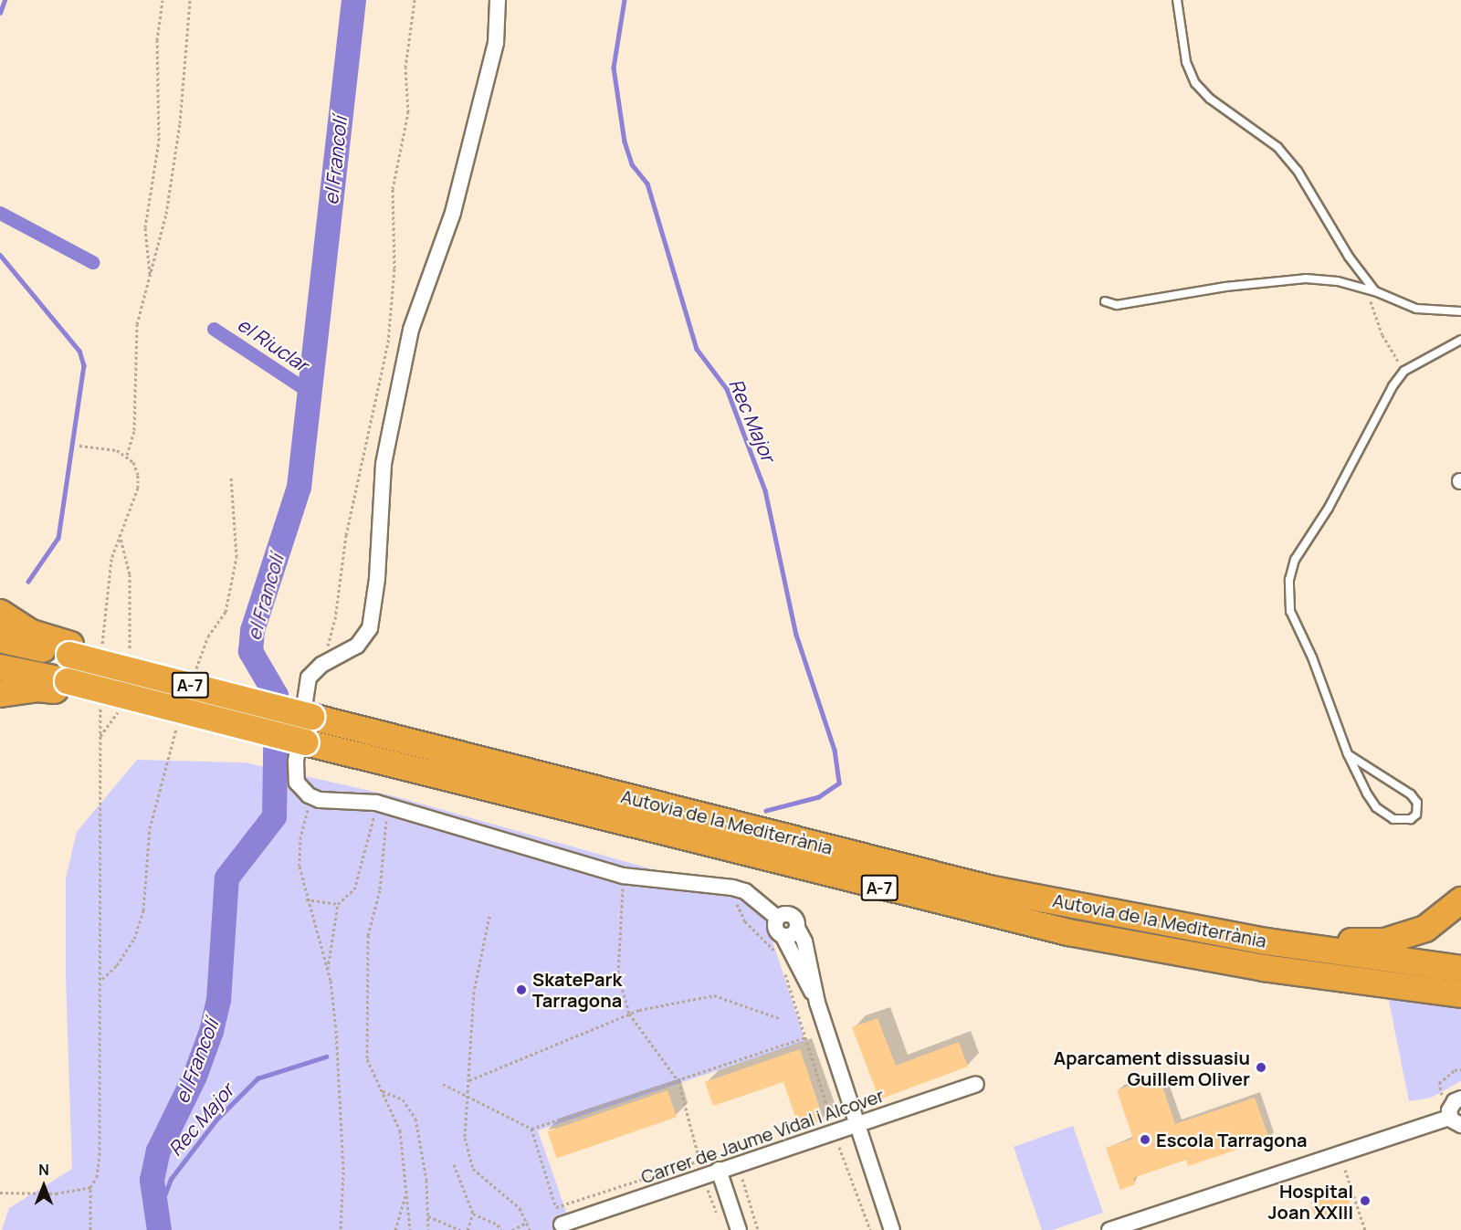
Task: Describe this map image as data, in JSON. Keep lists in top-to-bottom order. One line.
{"streets":{"highway":["A-7","Autovia de la Mediterrània"],"street":["Carrer de Jaume Vidal i Alcover"]},"water":["el Francolí","el Riuclar","Rec Major"],"places":["SkatePark Tarragona","Aparcament dissuasiu Guillem Oliver","Escola Tarragona","Hospital Joan XXIII"],"north":"top"}
